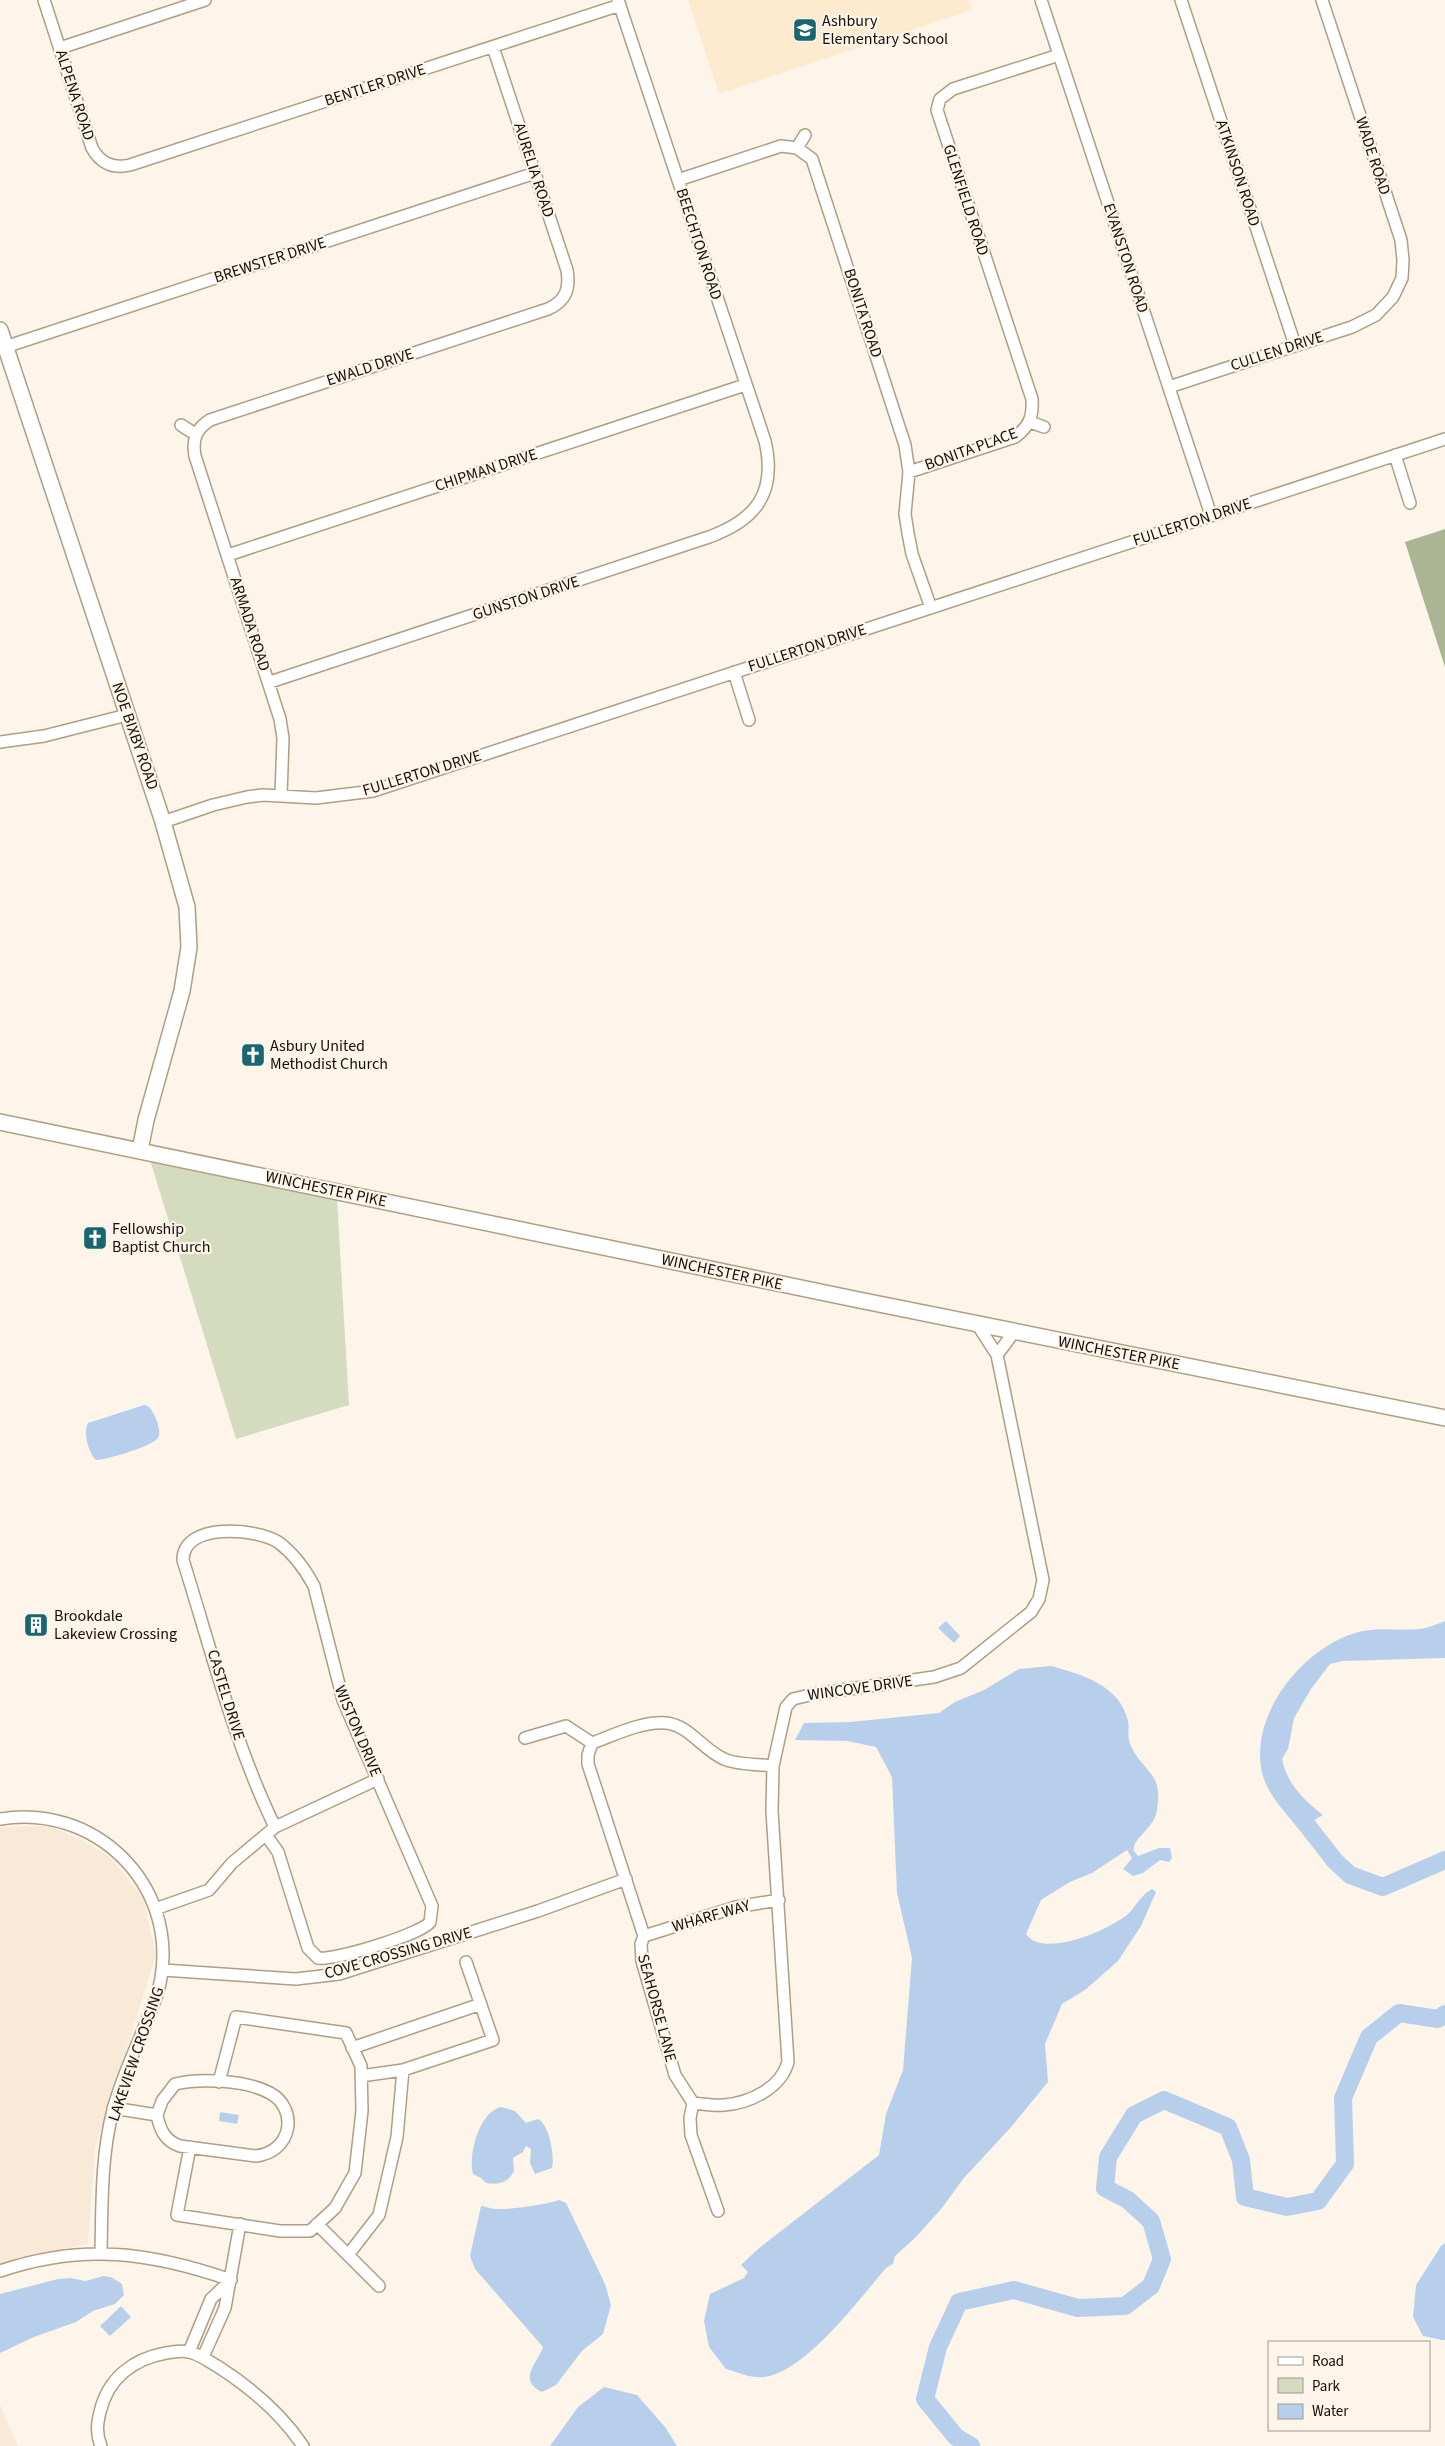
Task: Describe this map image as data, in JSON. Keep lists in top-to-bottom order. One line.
{"streets":{"main road":["NOE BIXBY ROAD","WINCHESTER PIKE"],"street":["BENTLER DRIVE","ALPENA ROAD","WADE ROAD","AURELIA ROAD","ATKINSON ROAD","GLENFIELD ROAD","BEECHTON ROAD","EVANSTON ROAD","BREWSTER DRIVE","BONITA ROAD","CULLEN DRIVE","EWALD DRIVE","BONITA PLACE","CHIPMAN DRIVE","FULLERTON DRIVE","GUNSTON DRIVE","ARMADA ROAD","WINCOVE DRIVE","CASTEL DRIVE","WISTON DRIVE","WHARF WAY","COVE CROSSING DRIVE","SEAHORSE LANE","LAKEVIEW CROSSING"]},"crossings":[["BENTLER DRIVE","ALPENA ROAD"],["BENTLER DRIVE","AURELIA ROAD"],["BENTLER DRIVE","BEECHTON ROAD"],["WADE ROAD","CULLEN DRIVE"],["AURELIA ROAD","BREWSTER DRIVE"],["AURELIA ROAD","EWALD DRIVE"],["ATKINSON ROAD","CULLEN DRIVE"],["GLENFIELD ROAD","EVANSTON ROAD"],["GLENFIELD ROAD","BONITA PLACE"],["BEECHTON ROAD","CHIPMAN DRIVE"],["BEECHTON ROAD","GUNSTON DRIVE"],["EVANSTON ROAD","CULLEN DRIVE"],["EVANSTON ROAD","FULLERTON DRIVE"],["BREWSTER DRIVE","NOE BIXBY ROAD"],["BONITA ROAD","BONITA PLACE"],["BONITA ROAD","FULLERTON DRIVE"],["EWALD DRIVE","ARMADA ROAD"],["CHIPMAN DRIVE","ARMADA ROAD"],["FULLERTON DRIVE","ARMADA ROAD"],["FULLERTON DRIVE","NOE BIXBY ROAD"],["GUNSTON DRIVE","ARMADA ROAD"],["NOE BIXBY ROAD","WINCHESTER PIKE"],["WINCHESTER PIKE","WINCOVE DRIVE"],["WINCOVE DRIVE","WHARF WAY"],["WINCOVE DRIVE","SEAHORSE LANE"],["CASTEL DRIVE","WISTON DRIVE"],["WHARF WAY","SEAHORSE LANE"],["COVE CROSSING DRIVE","SEAHORSE LANE"],["COVE CROSSING DRIVE","LAKEVIEW CROSSING"]],"places":{"school or university":["Ashbury Elementary School"],"church":["Asbury United Methodist Church","Fellowship Baptist Church"],"building":["Brookdale Lakeview Crossing"]},"legend":["Road","Park","Water"]}
